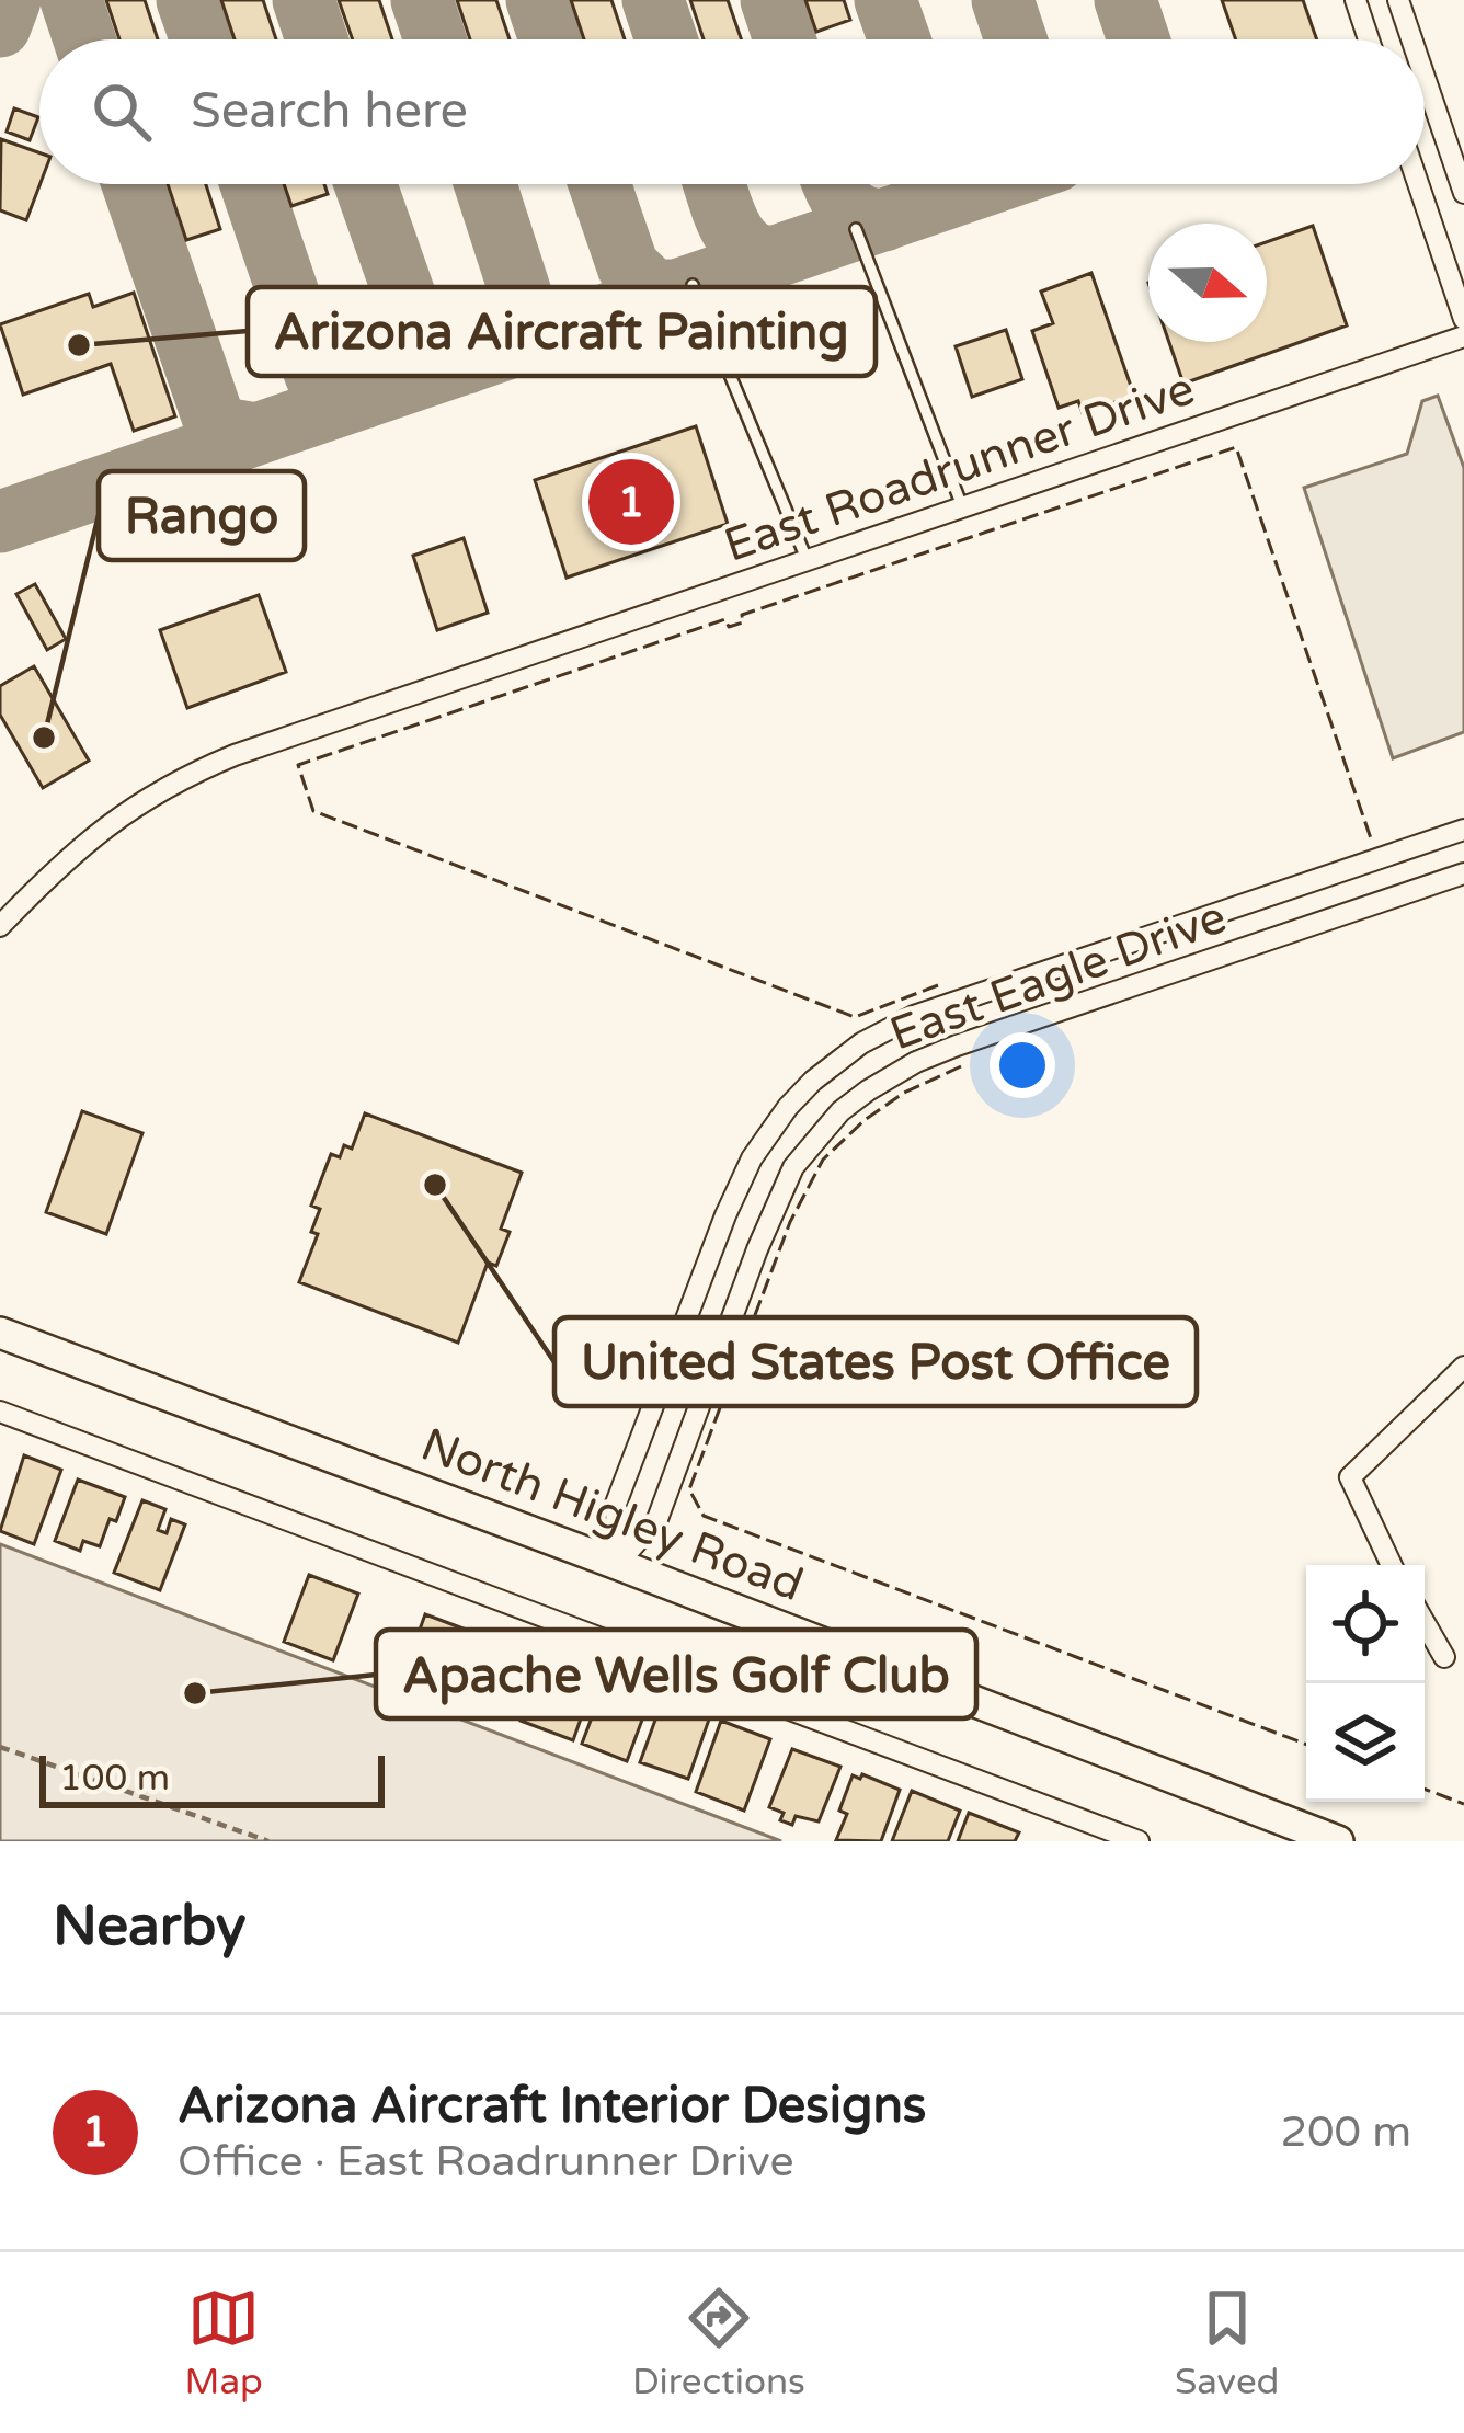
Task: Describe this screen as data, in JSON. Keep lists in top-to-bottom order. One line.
{"streets":{"main road":["North Higley Road"],"street":["East Roadrunner Drive","East Eagle Drive"]},"crossings":[["East Eagle Drive","North Higley Road"]],"places":["Arizona Aircraft Painting","Rango","United States Post Office","Apache Wells Golf Club"],"scale_bar":"100 m","north":"right","page":{"search":"Search here","pins":"1","scale":"100 m","heading":"Nearby","list":[{"mark":"1","name":"Arizona Aircraft Interior Designs","note":"Office · East Roadrunner Drive","value":"200 m"}],"nav":["Map","Directions","Saved"]}}
